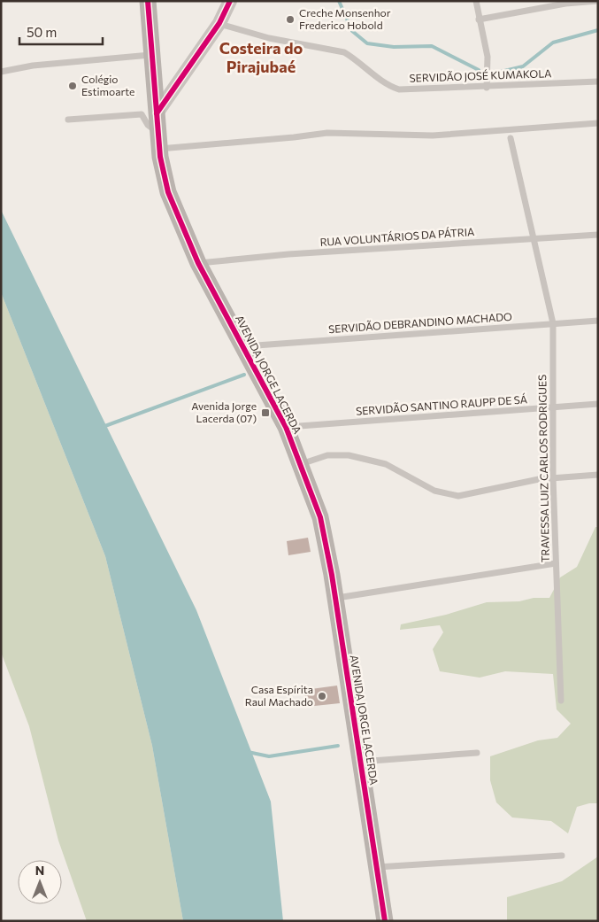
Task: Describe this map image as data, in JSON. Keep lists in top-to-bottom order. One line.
{"streets":{"main road":["AVENIDA JORGE LACERDA"],"lane":["SERVIDÃO JOSÉ KUMAKOLA","RUA VOLUNTÁRIOS DA PÁTRIA","SERVIDÃO DEBRANDINO MACHADO","SERVIDÃO SANTINO RAUPP DE SÁ","TRAVESSA LUIZ CARLOS RODRIGUES"]},"crossings":[["RUA VOLUNTÁRIOS DA PÁTRIA","AVENIDA JORGE LACERDA"],["RUA VOLUNTÁRIOS DA PÁTRIA","TRAVESSA LUIZ CARLOS RODRIGUES"],["SERVIDÃO DEBRANDINO MACHADO","AVENIDA JORGE LACERDA"],["SERVIDÃO DEBRANDINO MACHADO","TRAVESSA LUIZ CARLOS RODRIGUES"],["AVENIDA JORGE LACERDA","SERVIDÃO SANTINO RAUPP DE SÁ"],["SERVIDÃO SANTINO RAUPP DE SÁ","TRAVESSA LUIZ CARLOS RODRIGUES"]],"districts":["Costeira do Pirajubaé"],"places":{"other":["Creche Monsenhor Frederico Hobold","Colégio Estimoarte","Casa Espírita Raul Machado"],"transit":["Avenida Jorge Lacerda (07)"]},"scale_bar":"50 m","north":"top"}
